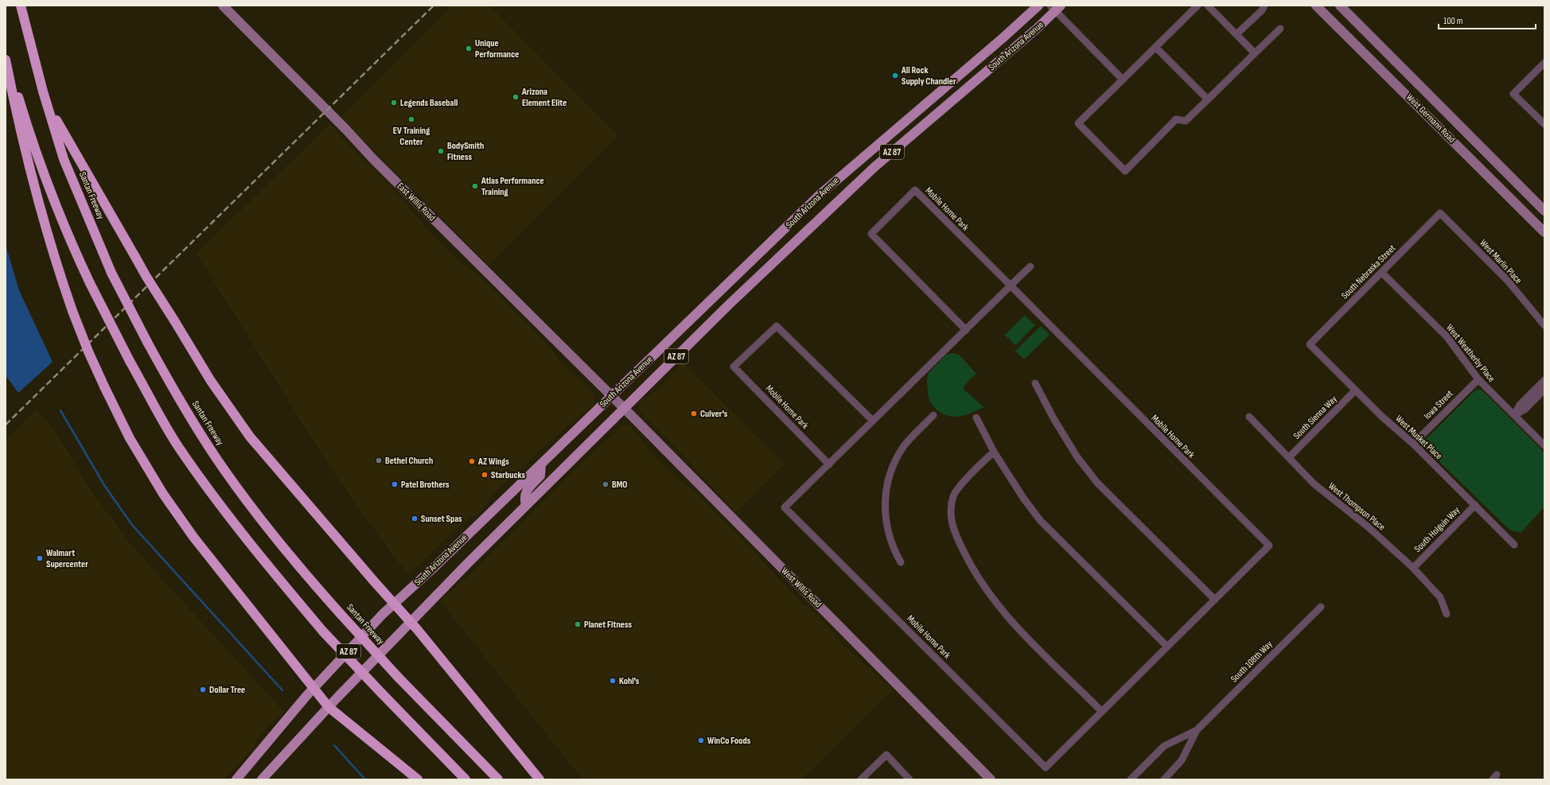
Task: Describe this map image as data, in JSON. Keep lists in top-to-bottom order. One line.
{"streets":{"highway":["Santan Freeway"],"main road":["South Arizona Avenue","AZ 87"],"street":["West Germann Road","East Willis Road","Mobile Home Park","West Marlin Place","South Nebraska Street","West Weatherby Place","Iowa Street","South Sienna Way","West Musket Place","West Thompson Place","South Holguin Way","West Willis Road","South 108th Way"]},"crossings":[["South Arizona Avenue","East Willis Road"],["South Arizona Avenue","West Willis Road"],["East Willis Road","West Willis Road"],["West Marlin Place","South Nebraska Street"],["South Nebraska Street","West Weatherby Place"],["South Nebraska Street","West Musket Place"],["West Weatherby Place","Iowa Street"],["Iowa Street","West Musket Place"],["South Sienna Way","West Musket Place"],["South Sienna Way","West Thompson Place"],["West Musket Place","South Holguin Way"],["West Thompson Place","South Holguin Way"]],"places":["Unique Performance","All Rock Supply Chandler","Arizona Element Elite","Legends Baseball","EV Training Center","BodySmith Fitness","Atlas Performance Training","Culver's","Bethel Church","AZ Wings","Starbucks","Patel Brothers","BMO","Sunset Spas","Walmart Supercenter","Planet Fitness","Kohl's","Dollar Tree","WinCo Foods"],"scale_bar":"100 m"}
